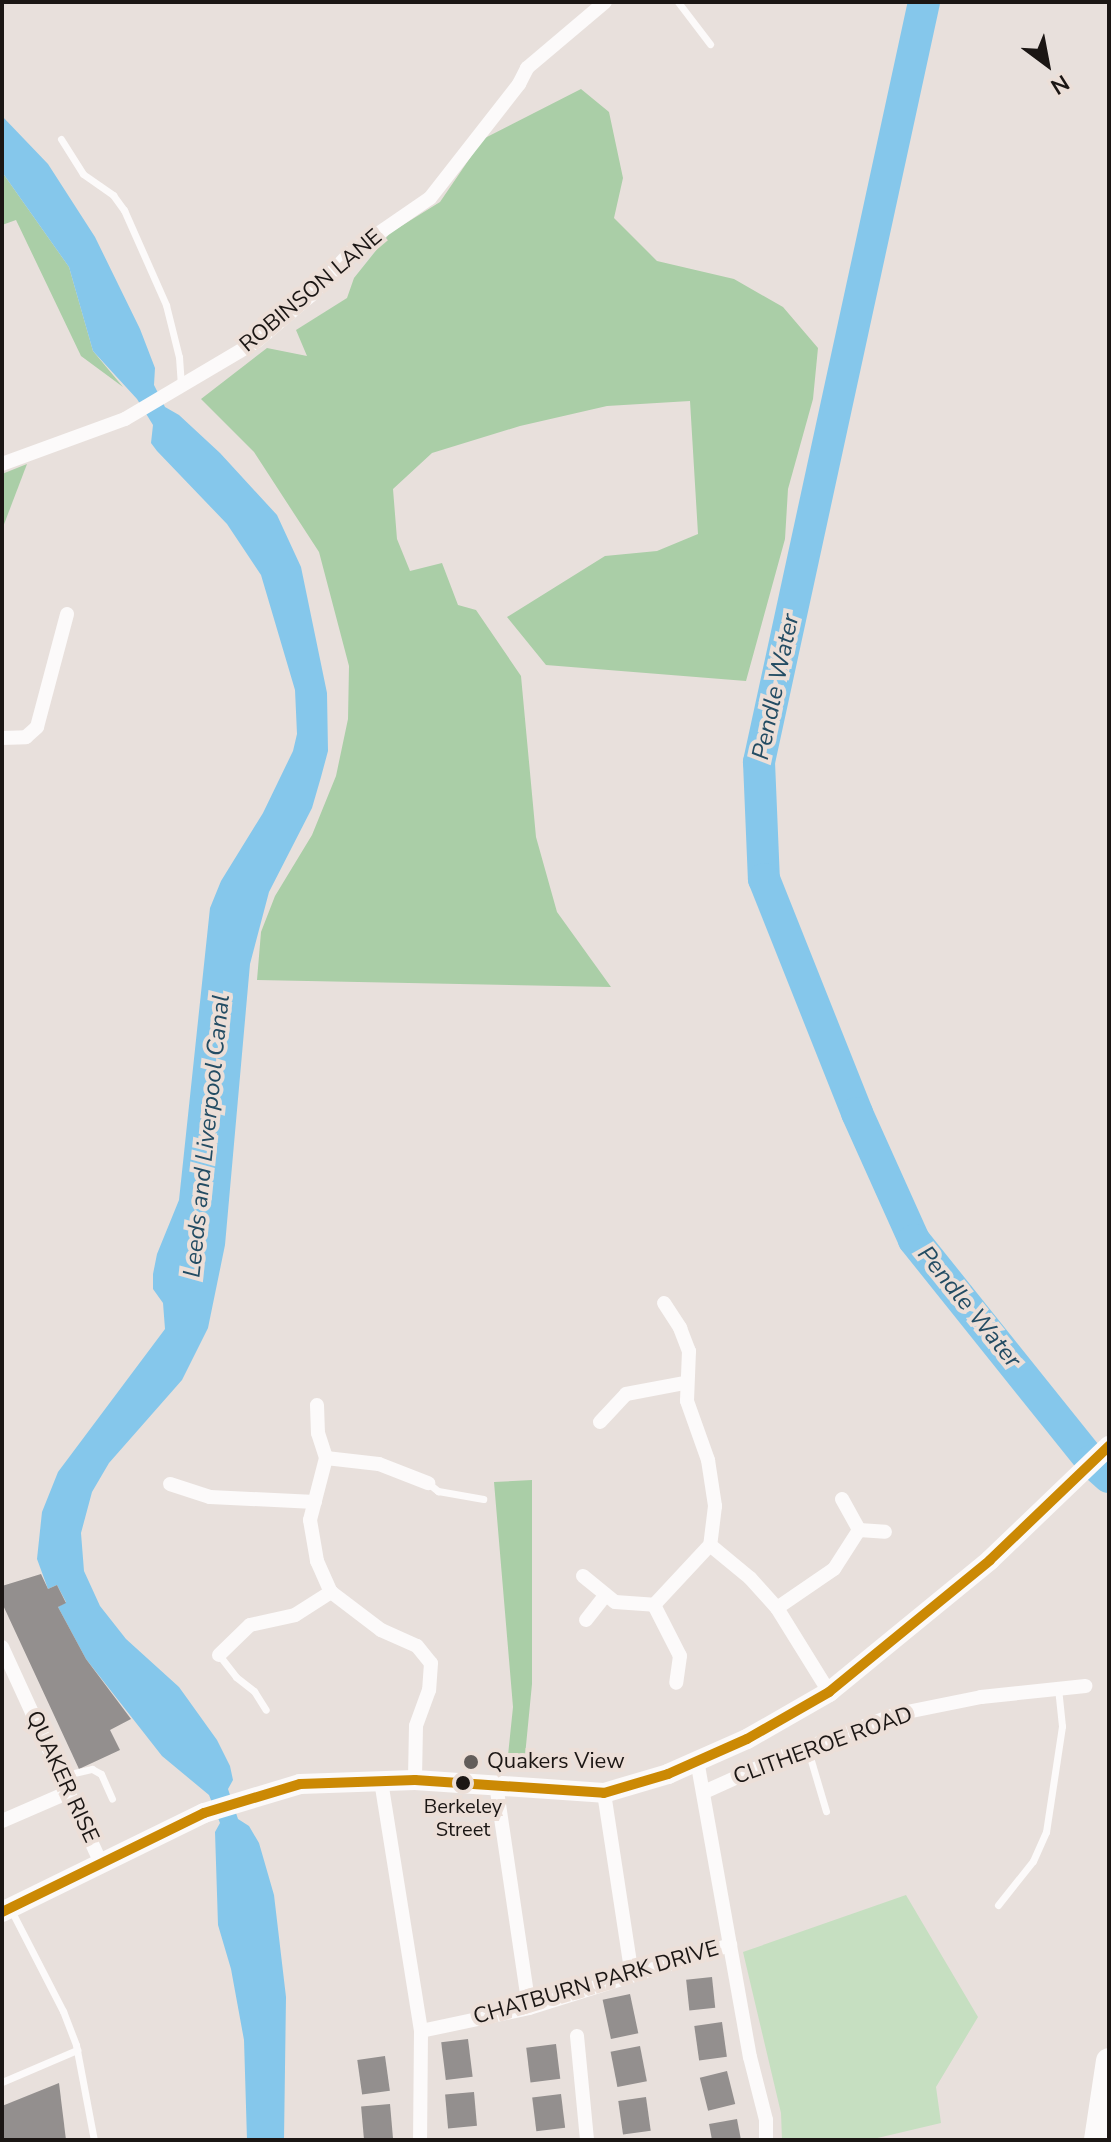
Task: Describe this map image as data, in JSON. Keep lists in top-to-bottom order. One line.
{"streets":{"main road":["CLITHEROE ROAD"],"street":["ROBINSON LANE","QUAKER RISE","CHATBURN PARK DRIVE"]},"crossings":[["CLITHEROE ROAD","QUAKER RISE"]],"water":["Pendle Water","Leeds and Liverpool Canal"],"places":["Quakers View","Berkeley Street"],"north":"bottom right"}
